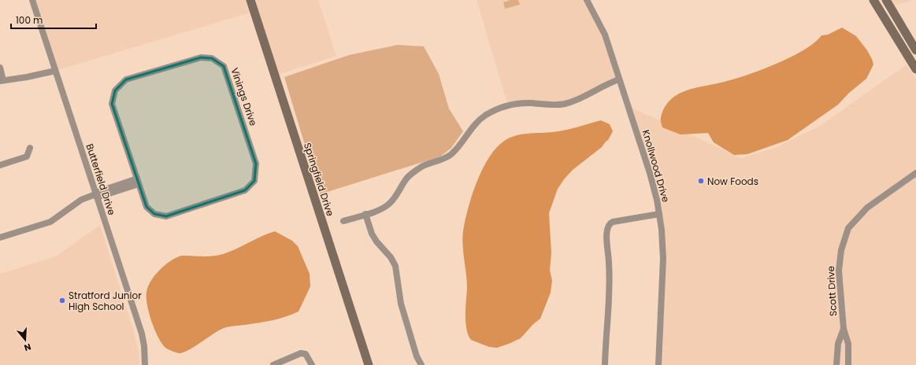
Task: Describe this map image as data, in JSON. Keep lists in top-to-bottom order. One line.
{"streets":{"street":["Vinings Drive","Knollwood Drive","Butterfield Drive","Springfield Drive","Scott Drive"]},"places":["Now Foods","Stratford Junior High School"],"scale_bar":"100 m","north":"bottom"}
